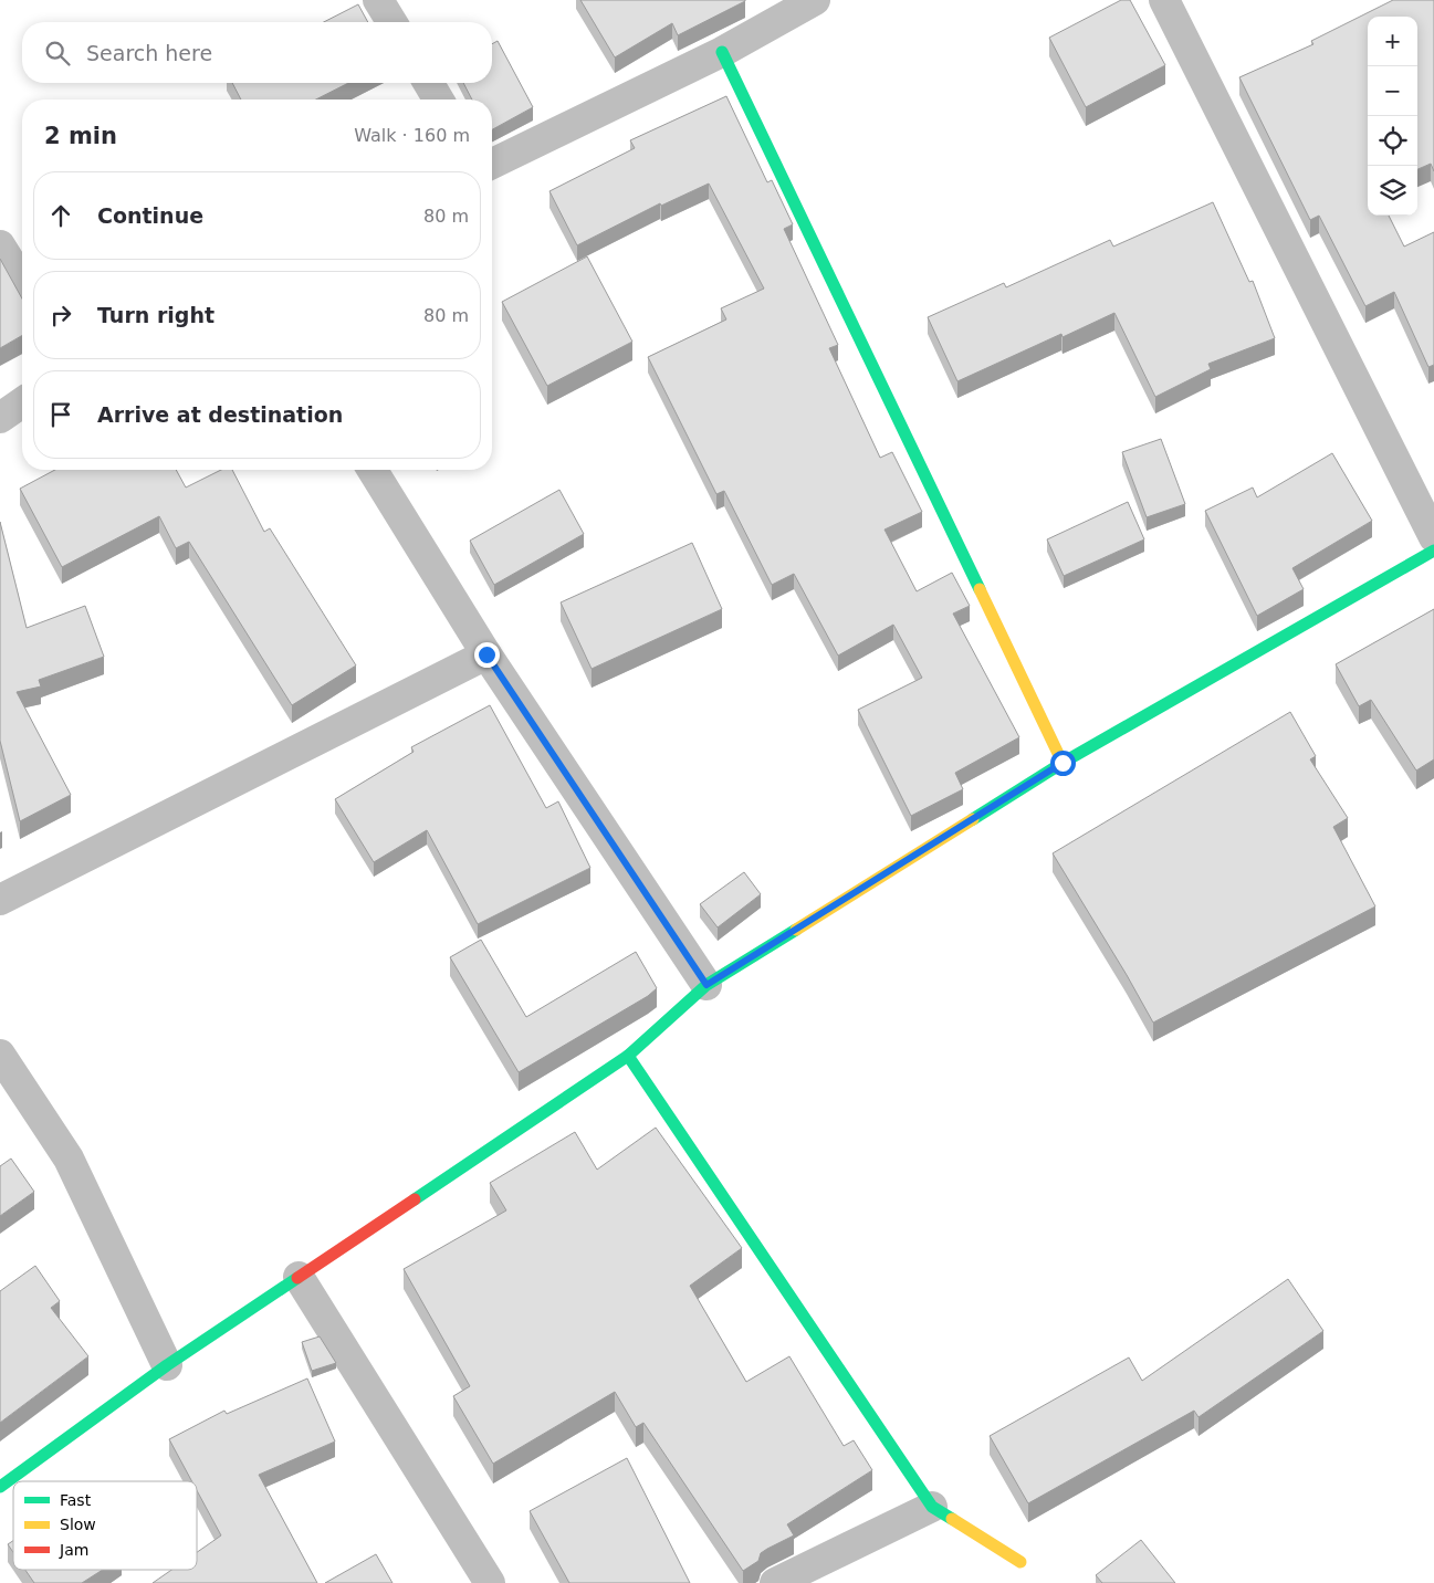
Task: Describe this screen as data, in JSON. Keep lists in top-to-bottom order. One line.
{"legend":["Fast","Slow","Jam"],"page":{"map_buttons":["+","−"],"search":"Search here","heading":["2 min","Walk · 160 m"],"list":[["Continue","80 m"],["Turn right","80 m"],"Arrive at destination"]}}
